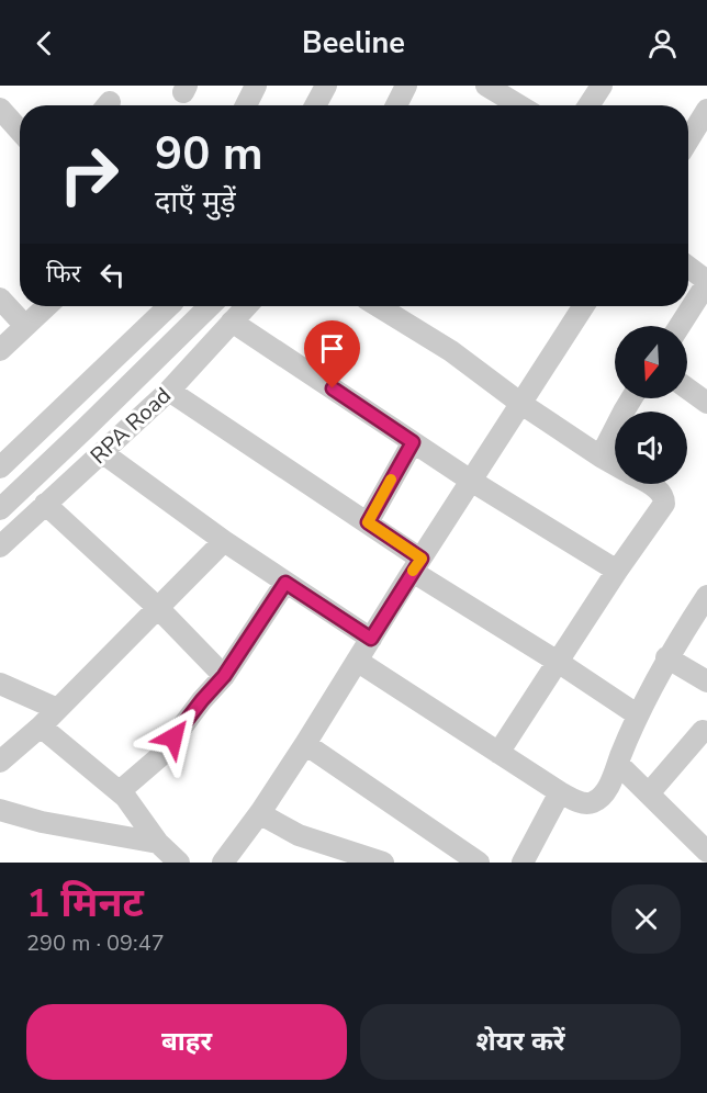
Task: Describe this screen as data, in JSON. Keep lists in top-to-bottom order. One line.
{"streets":{"street":["RPA Road"]},"north":"bottom","page":{"header":"Beeline","turn":["90 m","दाएँ मुड़ें"],"then":"फिर","heading":["1 मिनट","290 m · 09:47"],"buttons":["बाहर","शेयर करें"]}}
